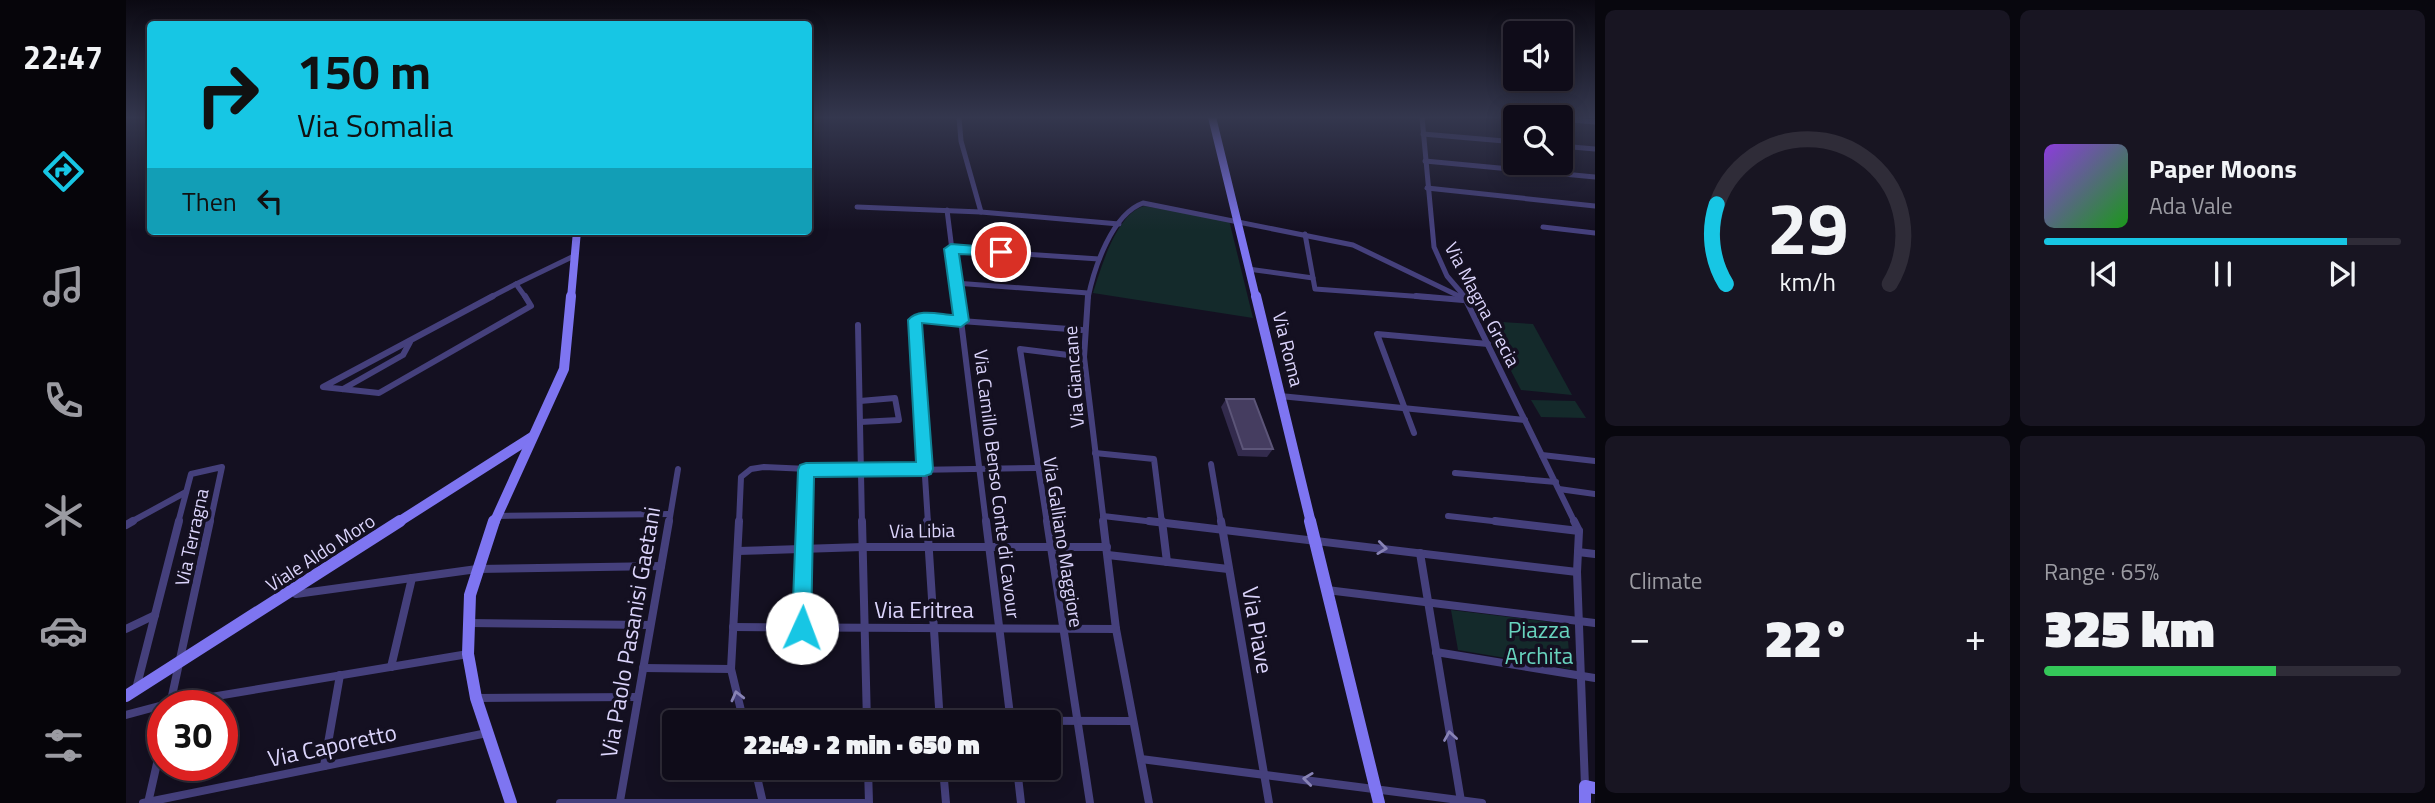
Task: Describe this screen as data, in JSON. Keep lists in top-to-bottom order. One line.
{"streets":{"street":["Via Magna Grecia","Via Roma","Via Giancane","Via Camillo Benso Conte di Cavour","Via Libia","Via Terragna","Via Galliano Maggiore","Viale Aldo Moro","Via Eritrea","Via Piave","Via Paolo Pasanisi Gaetani","Via Caporetto"]},"crossings":[["Via Roma","Via Giancane"],["Via Giancane","Via Libia"],["Via Giancane","Via Galliano Maggiore"],["Via Giancane","Via Eritrea"],["Via Camillo Benso Conte di Cavour","Via Libia"],["Via Camillo Benso Conte di Cavour","Via Eritrea"],["Via Libia","Via Galliano Maggiore"],["Via Libia","Via Piave"],["Via Terragna","Viale Aldo Moro"],["Via Galliano Maggiore","Via Eritrea"]],"parks":["Piazza Archita"],"page":{"tabs":"22:47","turn":["150 m","Via Somalia"],"song":["Paper Moons","Ada Vale"],"then":"Then","tile":["Climate",["Range · 65%","325 km"]],"heat":["−","22°","+"],"limit":"30","trip":"22:49 · 2 min · 650 m","gauge":["29","km/h"]}}
